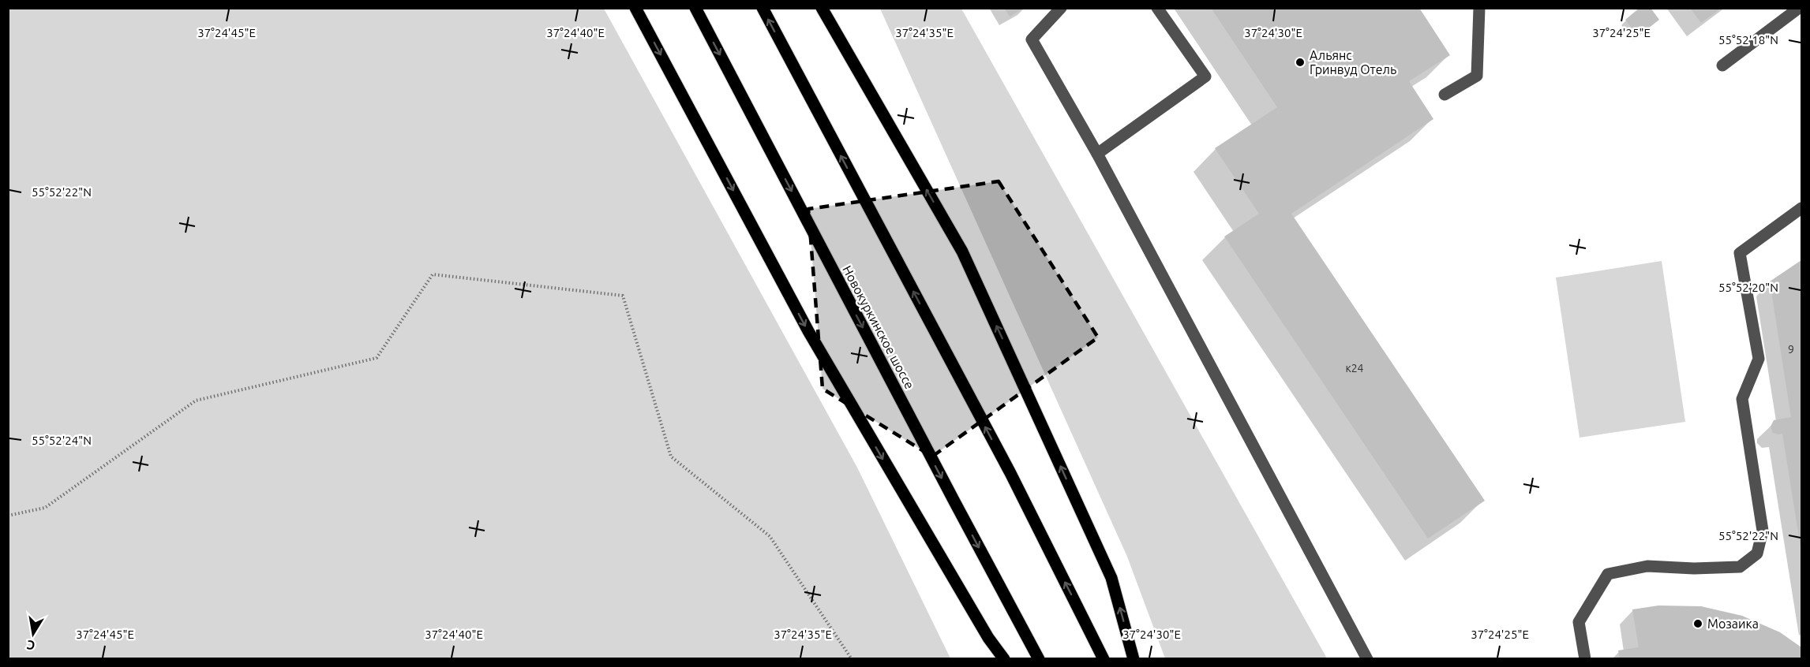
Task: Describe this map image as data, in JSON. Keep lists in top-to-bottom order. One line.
{"streets":{"main road":["Новокуркинское шоссе"]},"places":["Альянс Гринвуд Отель","Мозаика"],"house_numbers":["9","к24"],"north":"bottom","coordinates":["37°24'45\"E","37°24'40\"E","37°24'35\"E","37°24'30\"E","37°24'25\"E","55°52'18\"N","55°52'22\"N","55°52'20\"N","55°52'24\"N"]}
